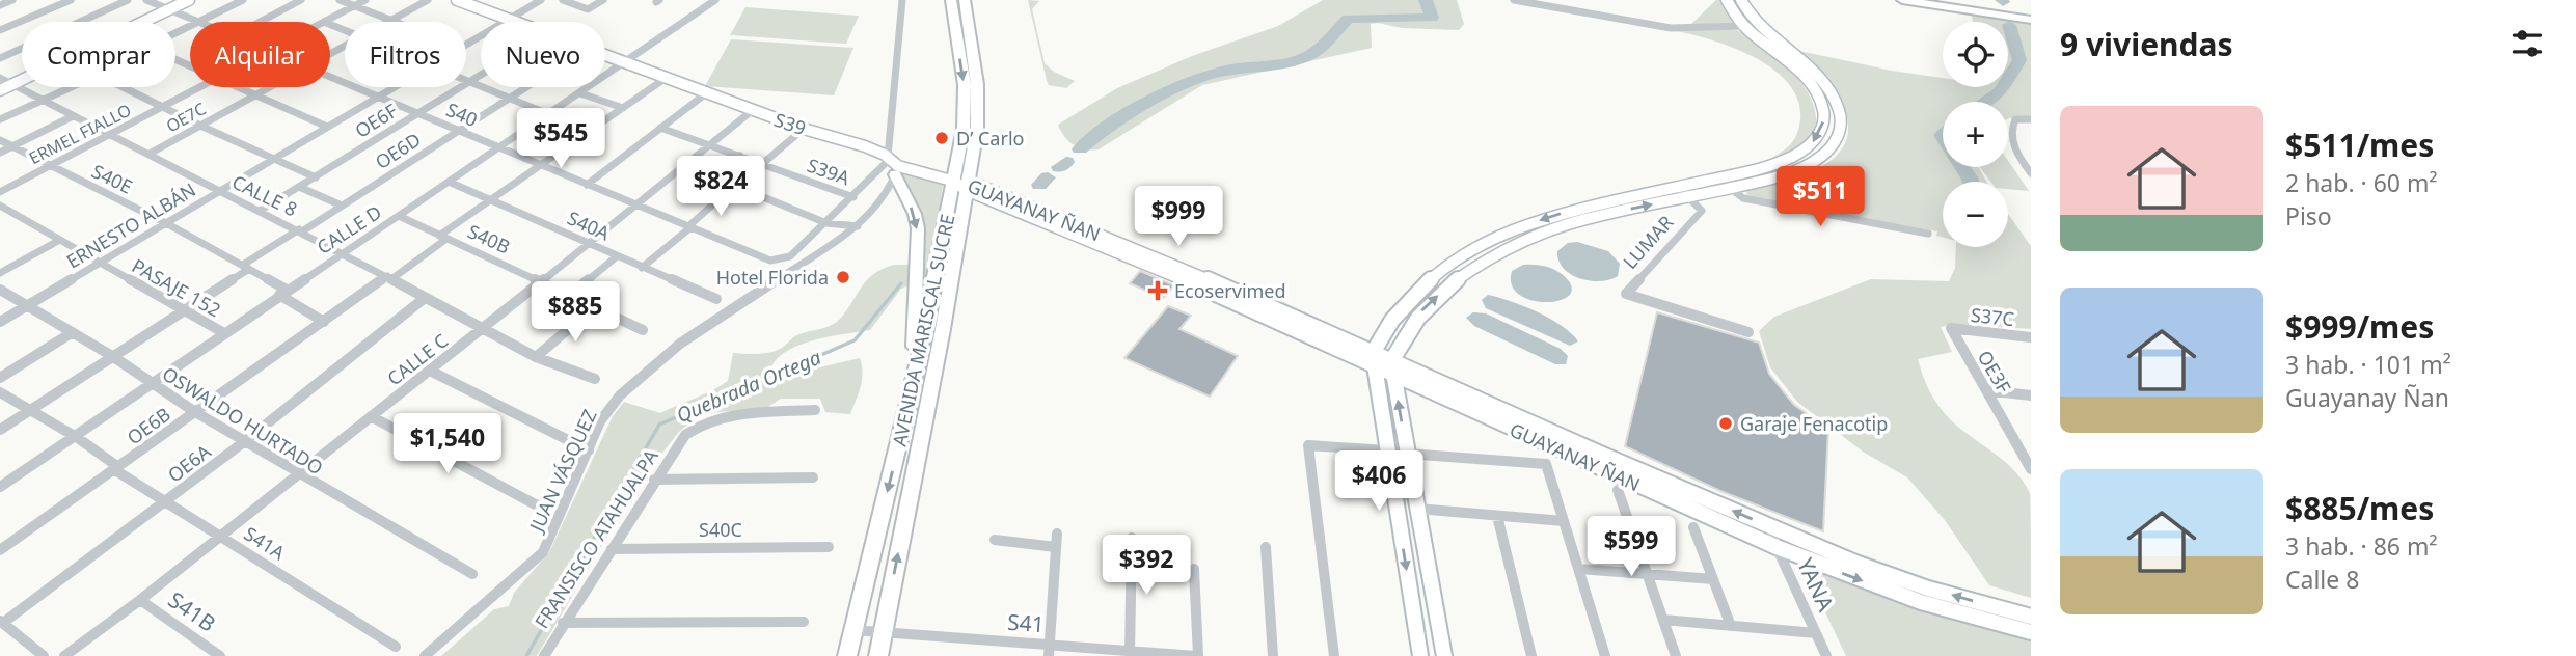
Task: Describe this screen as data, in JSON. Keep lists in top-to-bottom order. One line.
{"streets":{"main road":["S39","GUAYANAY ÑAN","AVENIDA MARISCAL SUCRE"],"street":["S40","OE7C","OE6F","ERMEL FIALLO","OE6D","S39A","S40E","CALLE 8","ERNESTO ALBÁN","S40A","CALLE D","S40B","LUMAR","PASAJE 152","S37C","CALLE C","OE3F","OSWALDO HURTADO","OE6B","OE6A","JUAN VÁSQUEZ","S40C","FRANSISCO ATAHUALPA","S41A","YANA","S41B","S41"]},"crossings":[["S40","OE6F"],["S40","OE6D"],["S40","ERNESTO ALBÁN"],["S40","CALLE D"],["S40","CALLE C"],["S40","OE6B"],["OE7C","CALLE 8"],["OE6F","CALLE 8"],["S39","GUAYANAY ÑAN"],["S39","CALLE D"],["S39","AVENIDA MARISCAL SUCRE"],["S39","CALLE C"],["S39","OE6B"],["S39","JUAN VÁSQUEZ"],["ERMEL FIALLO","S40E"],["ERMEL FIALLO","CALLE 8"],["OE6D","S40E"],["OE6D","CALLE 8"],["OE6D","PASAJE 152"],["OE6D","OSWALDO HURTADO"],["OE6D","S41A"],["S39A","CALLE C"],["S40E","ERNESTO ALBÁN"],["S40E","CALLE D"],["S40E","OE6B"],["CALLE 8","ERNESTO ALBÁN"],["CALLE 8","CALLE D"],["CALLE 8","CALLE C"],["CALLE 8","OE6B"],["CALLE 8","OE6A"],["GUAYANAY ÑAN","AVENIDA MARISCAL SUCRE"],["GUAYANAY ÑAN","YANA"],["ERNESTO ALBÁN","PASAJE 152"],["ERNESTO ALBÁN","OSWALDO HURTADO"],["S40A","CALLE D"],["S40A","CALLE C"],["S40A","OE6B"],["CALLE D","S40B"],["CALLE D","PASAJE 152"],["CALLE D","OSWALDO HURTADO"],["CALLE D","S41A"],["S40B","CALLE C"],["S40B","OE6B"],["S37C","OE3F"],["AVENIDA MARISCAL SUCRE","S41"],["CALLE C","OSWALDO HURTADO"],["CALLE C","S41A"],["CALLE C","S41B"],["OSWALDO HURTADO","OE6B"],["OSWALDO HURTADO","OE6A"],["OE6B","S41A"],["OE6A","S41A"],["S40C","FRANSISCO ATAHUALPA"]],"water":["Quebrada Ortega"],"places":{"other":["D’ Carlo","Hotel Florida","Garaje Fenacotip"],"health":["Ecoservimed"]},"page":{"heading":"9 viviendas","map_buttons":["+","−"],"chip":["Comprar","Alquilar","Filtros","Nuevo"],"list":[{"name":"$511/mes","note":"2 hab. · 60 m² · Piso"},{"name":"$999/mes","note":"3 hab. · 101 m² · Guayanay Ñan"},{"name":"$885/mes","note":"3 hab. · 86 m² · Calle 8"}],"price":["$545","$824","$511","$999","$885","$1,540","$406","$599","$392"]}}
